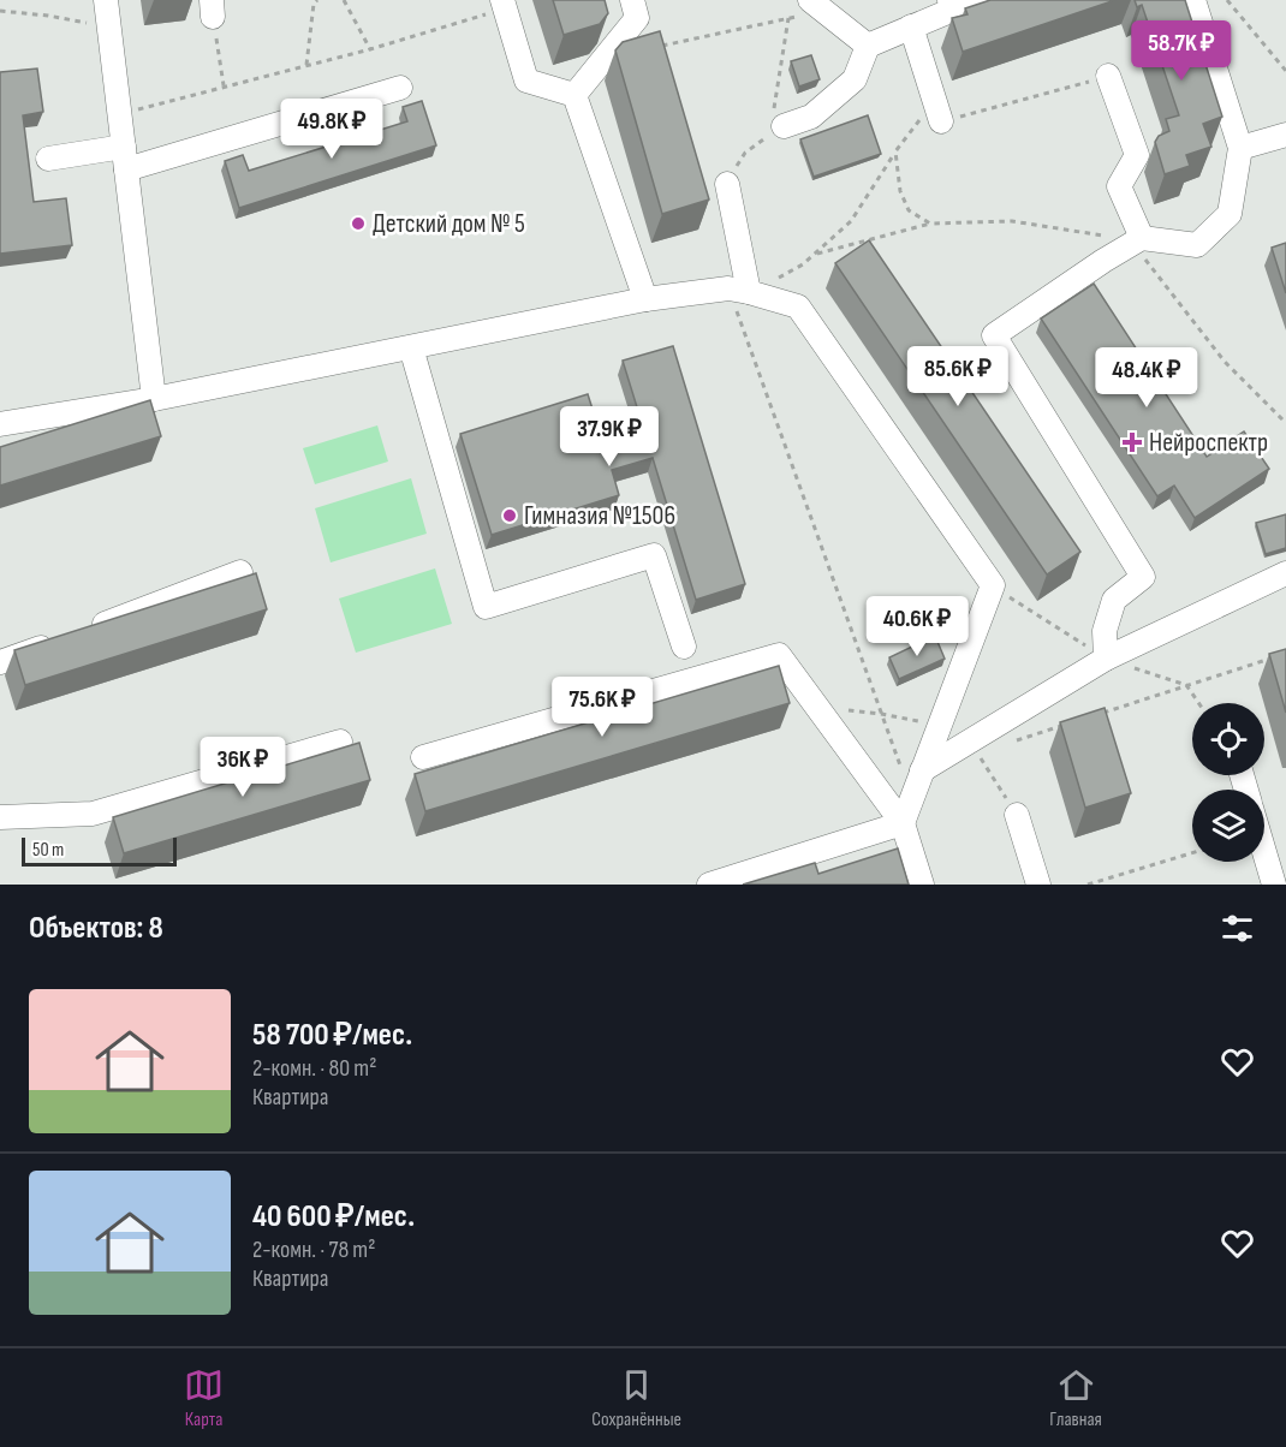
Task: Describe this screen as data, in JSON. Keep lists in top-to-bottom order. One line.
{"places":{"other":["Детский дом № 5","Гимназия №1506"],"health":["Нейроcпектр"]},"scale_bar":"50 m","page":{"price":["58.7K ₽","49.8K ₽","85.6K ₽","48.4K ₽","37.9K ₽","40.6K ₽","75.6K ₽","36K ₽"],"scale":"50 m","heading":"Объектов: 8","list":[{"name":"58 700 ₽/мес.","note":"2-комн. · 80 m² · Квартира"},{"name":"40 600 ₽/мес.","note":"2-комн. · 78 m² · Квартира"}],"tabs":["Карта","Сохранённые","Главная"]}}
